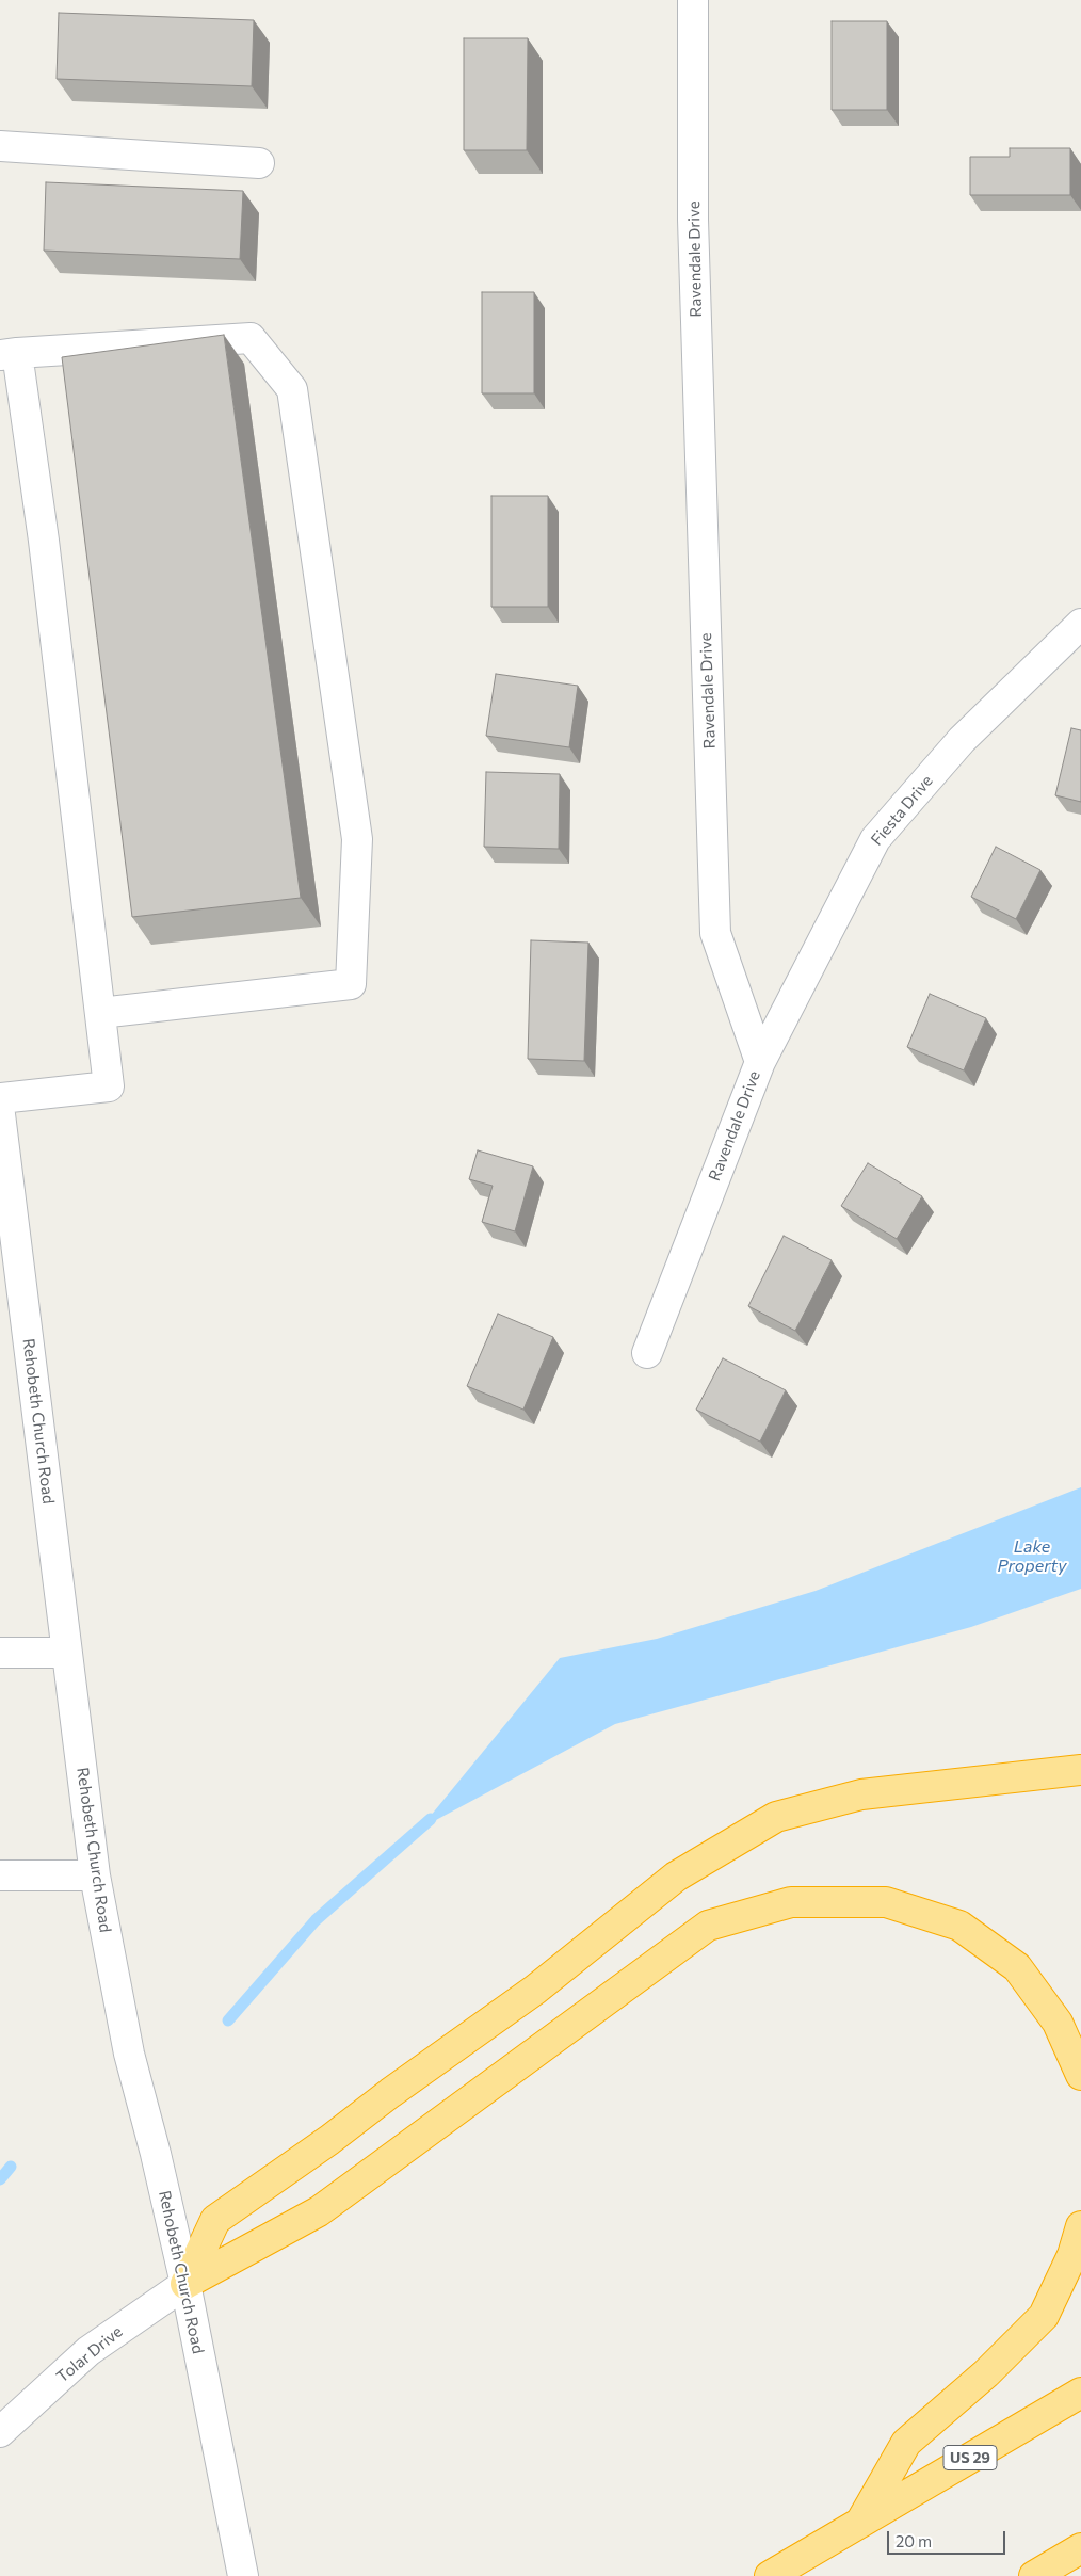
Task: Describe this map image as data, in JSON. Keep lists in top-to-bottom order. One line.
{"streets":{"highway":["US 29"],"street":["Ravendale Drive","Fiesta Drive","Rehobeth Church Road","Tolar Drive"]},"crossings":[["Ravendale Drive","Fiesta Drive"],["Rehobeth Church Road","Tolar Drive"]],"water":["Lake Property"],"scale_bar":"20 m"}
